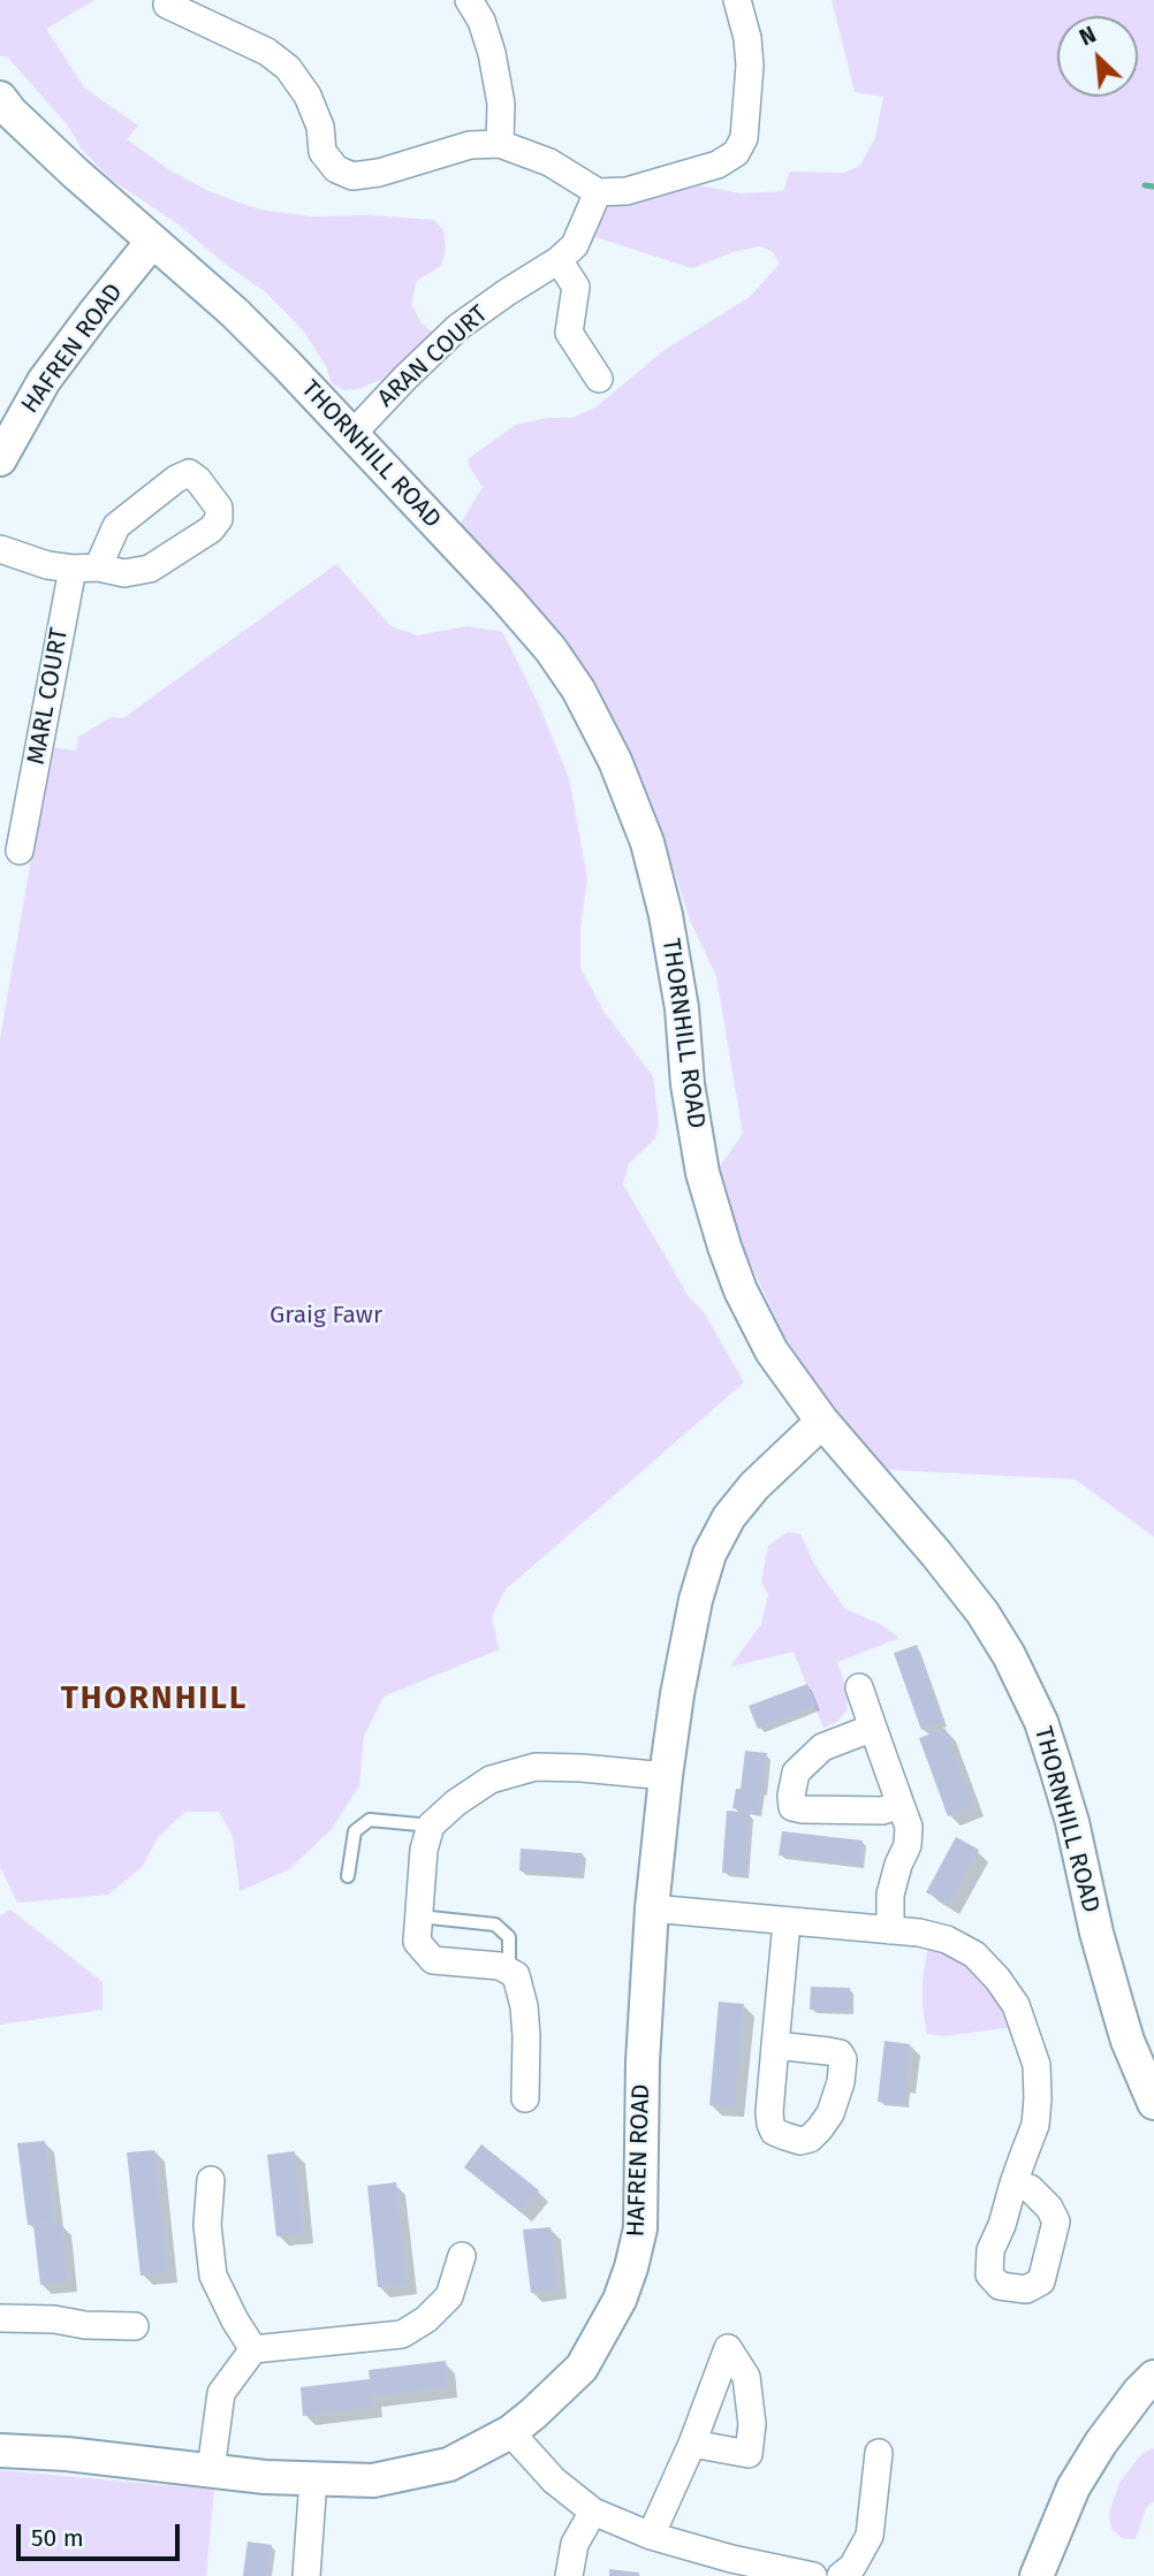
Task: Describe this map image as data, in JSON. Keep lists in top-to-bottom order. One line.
{"streets":{"street":["HAFREN ROAD","ARAN COURT","THORNHILL ROAD","MARL COURT"]},"crossings":[["HAFREN ROAD","THORNHILL ROAD"],["ARAN COURT","THORNHILL ROAD"]],"districts":["THORNHILL"],"parks":["Graig Fawr"],"scale_bar":"50 m","north":"top left"}
